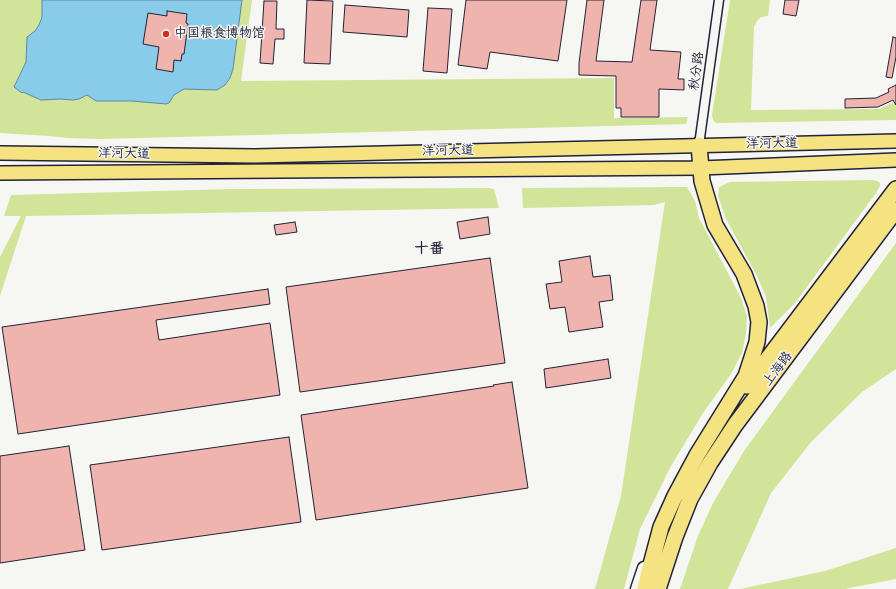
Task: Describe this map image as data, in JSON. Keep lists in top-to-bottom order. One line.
{"streets":{"highway":["上海路"],"main road":["洋河大道"],"street":["秋分路"]},"crossings":[["秋分路","洋河大道"],["秋分路","上海路"],["洋河大道","上海路"]],"districts":["十番"],"places":["中国粮食博物馆"]}
